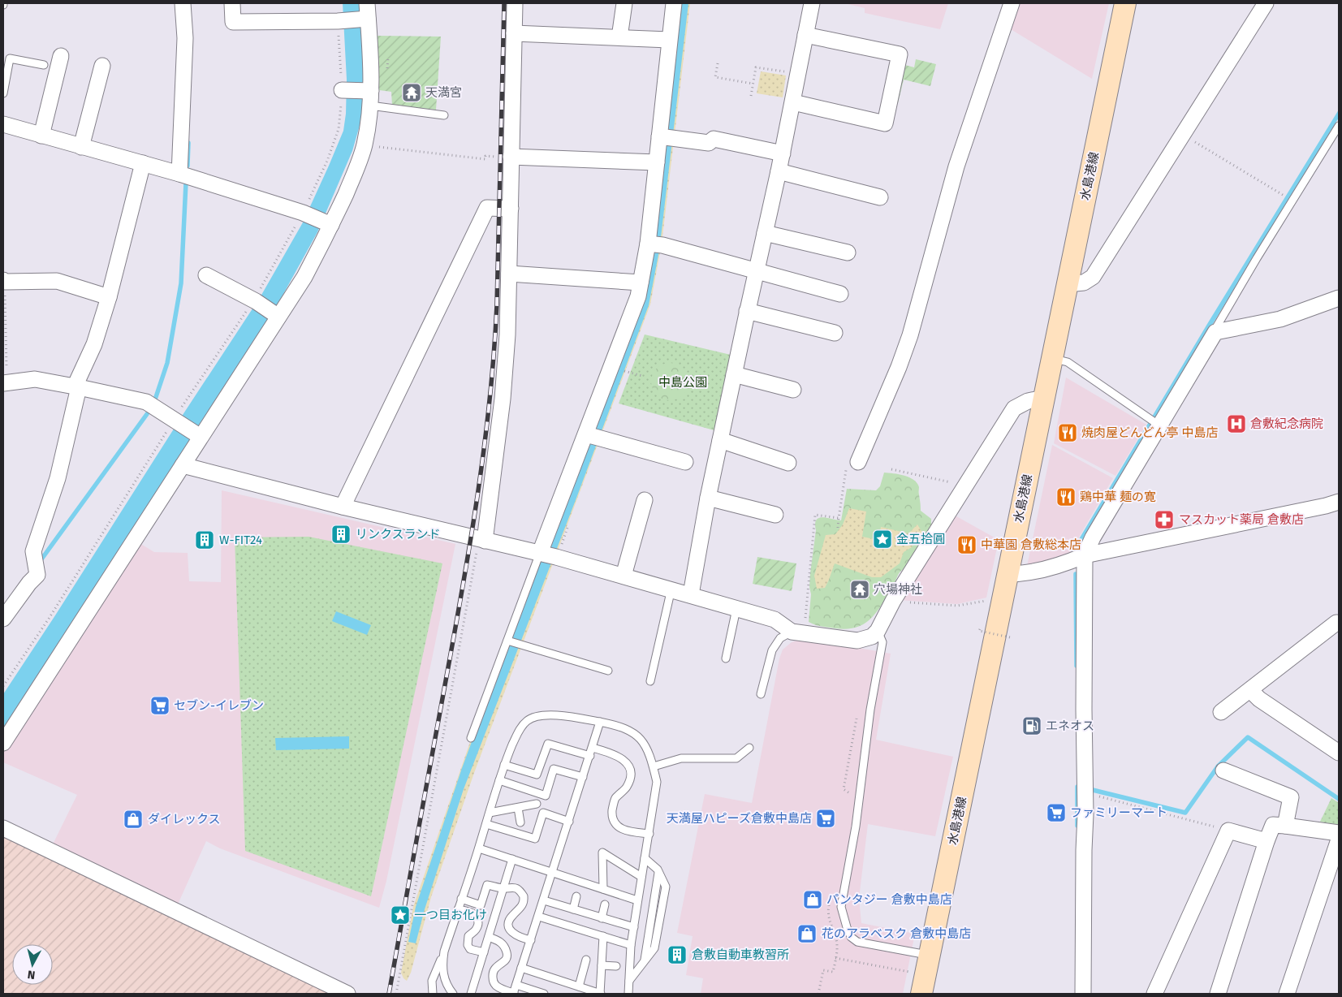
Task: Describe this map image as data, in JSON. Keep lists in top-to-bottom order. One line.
{"streets":{"main road":["水島港線"]},"parks":["中島公園"],"places":{"temple":["天満宮","穴場神社"],"hospital":["倉敷紀念病院"],"restaurant":["焼肉屋どんどん亭 中島店","鶏中華 麺の寛","中華園 倉敷総本店"],"pharmacy":["マスカット薬局 倉敷店"],"building":["リンクスランド","W-FIT24","倉敷自動車教習所"],"place":["金五拾圓","一つ目お化け"],"supermarket":["セブン-イレブン","ファミリーマート","天満屋ハピーズ倉敷中島店"],"fuel station":["エネオス"],"shop":["ダイレックス","パンタジー 倉敷中島店","花のアラベスク 倉敷中島店"]},"north":"bottom"}
